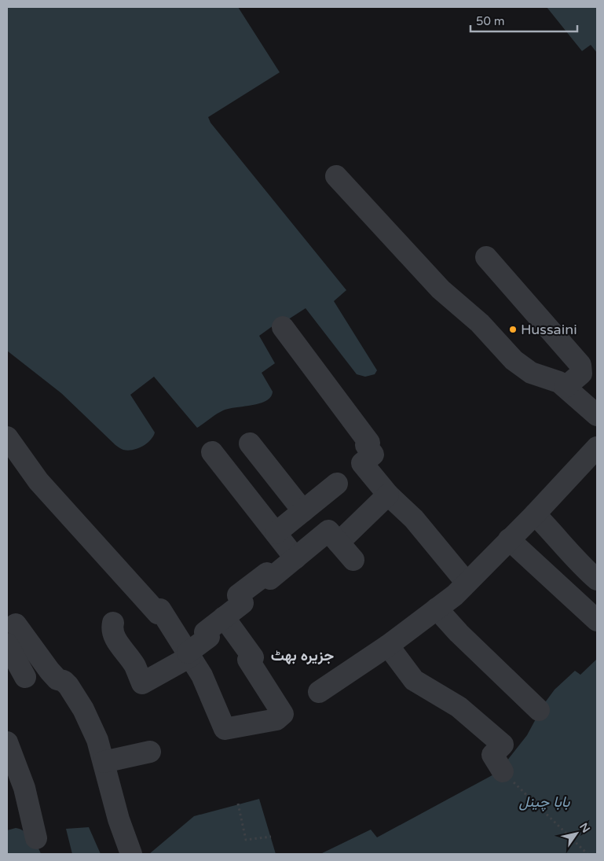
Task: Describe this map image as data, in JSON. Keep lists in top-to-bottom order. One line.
{"districts":["جزیرہ بھٹ"],"water":["بابا چینل"],"places":["Hussaini"],"scale_bar":"50 m","north":"top right"}
